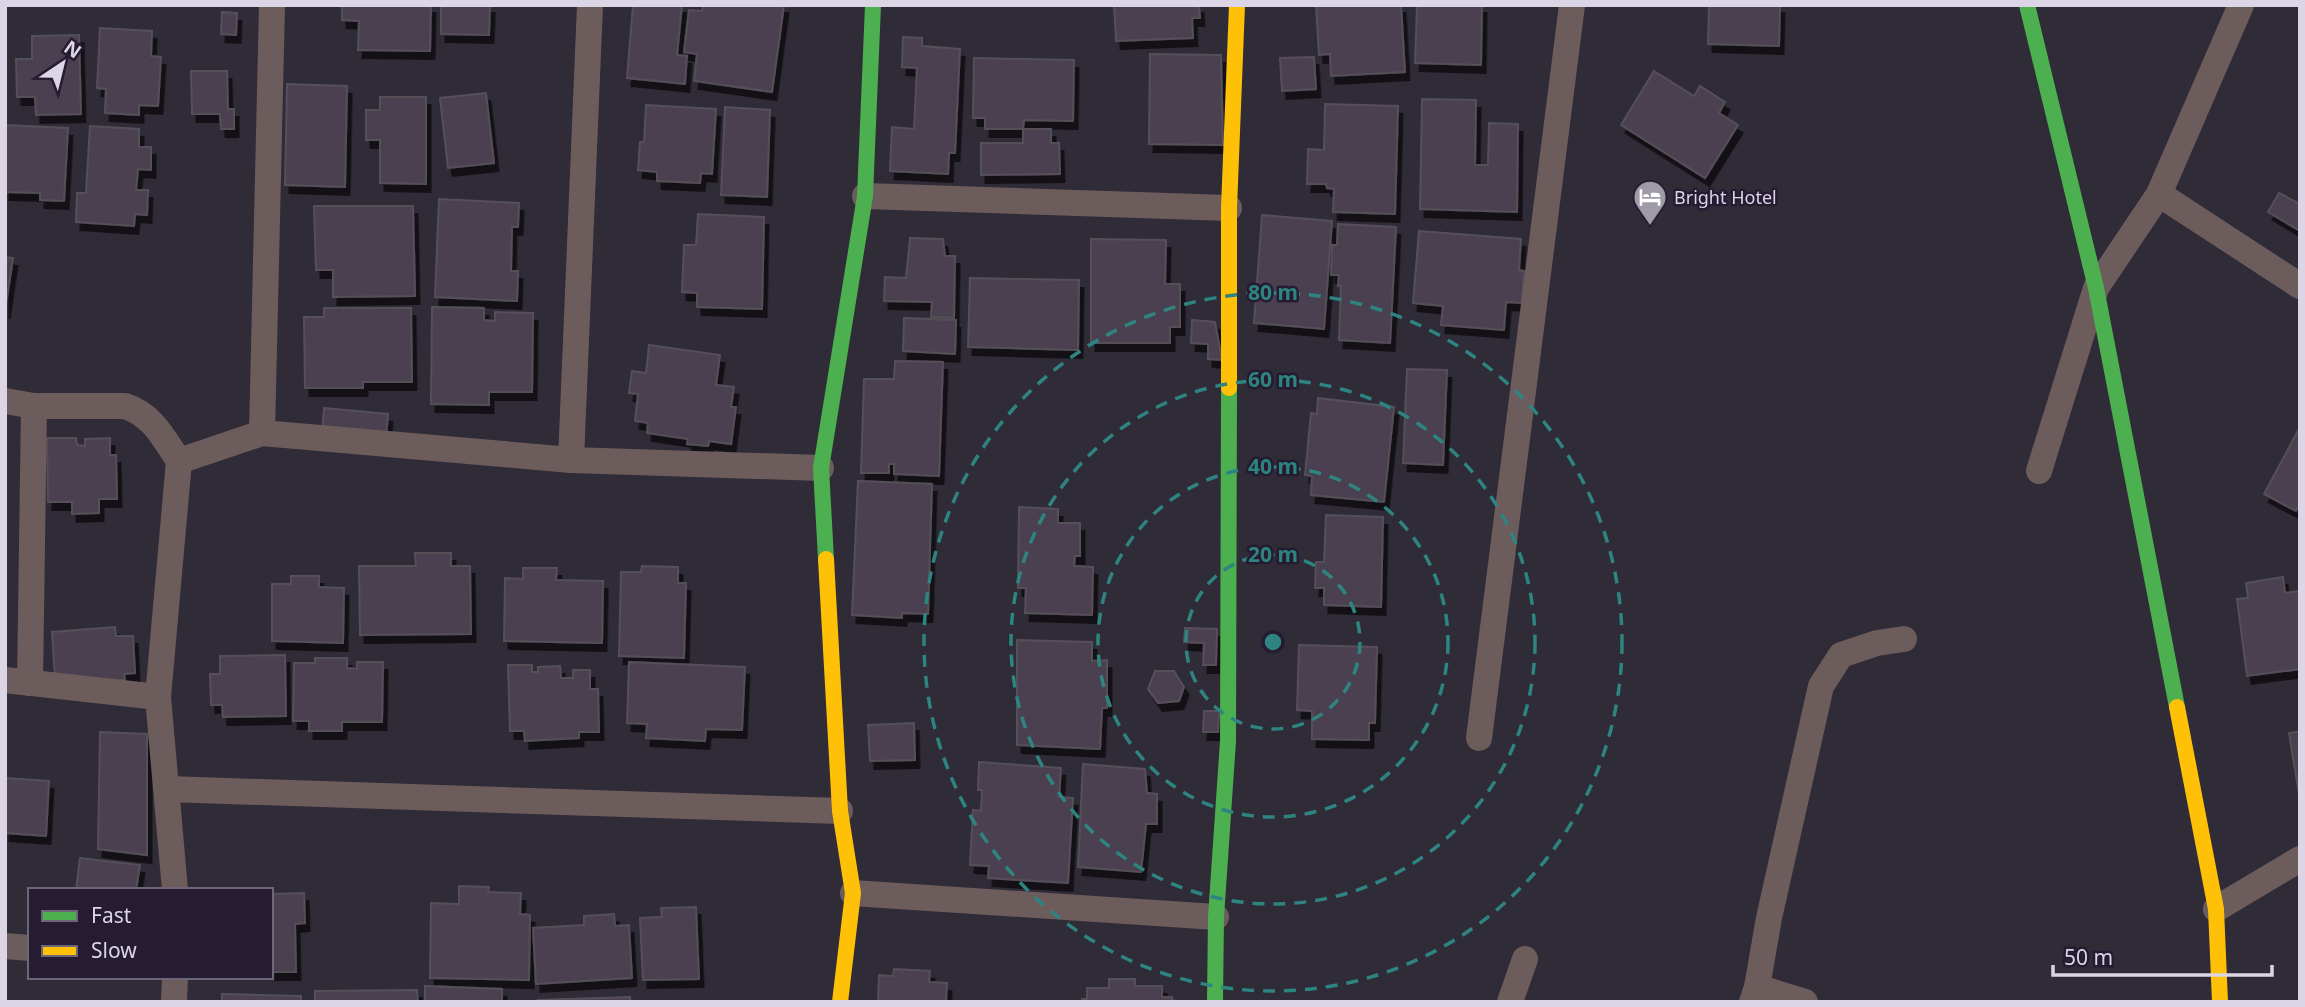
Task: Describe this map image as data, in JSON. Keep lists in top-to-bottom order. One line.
{"places":{"hotel":["Bright Hotel"]},"legend":["Fast","Slow"],"scale_bar":"50 m","north":"top right","rings":["80 m","60 m","40 m","20 m"]}
